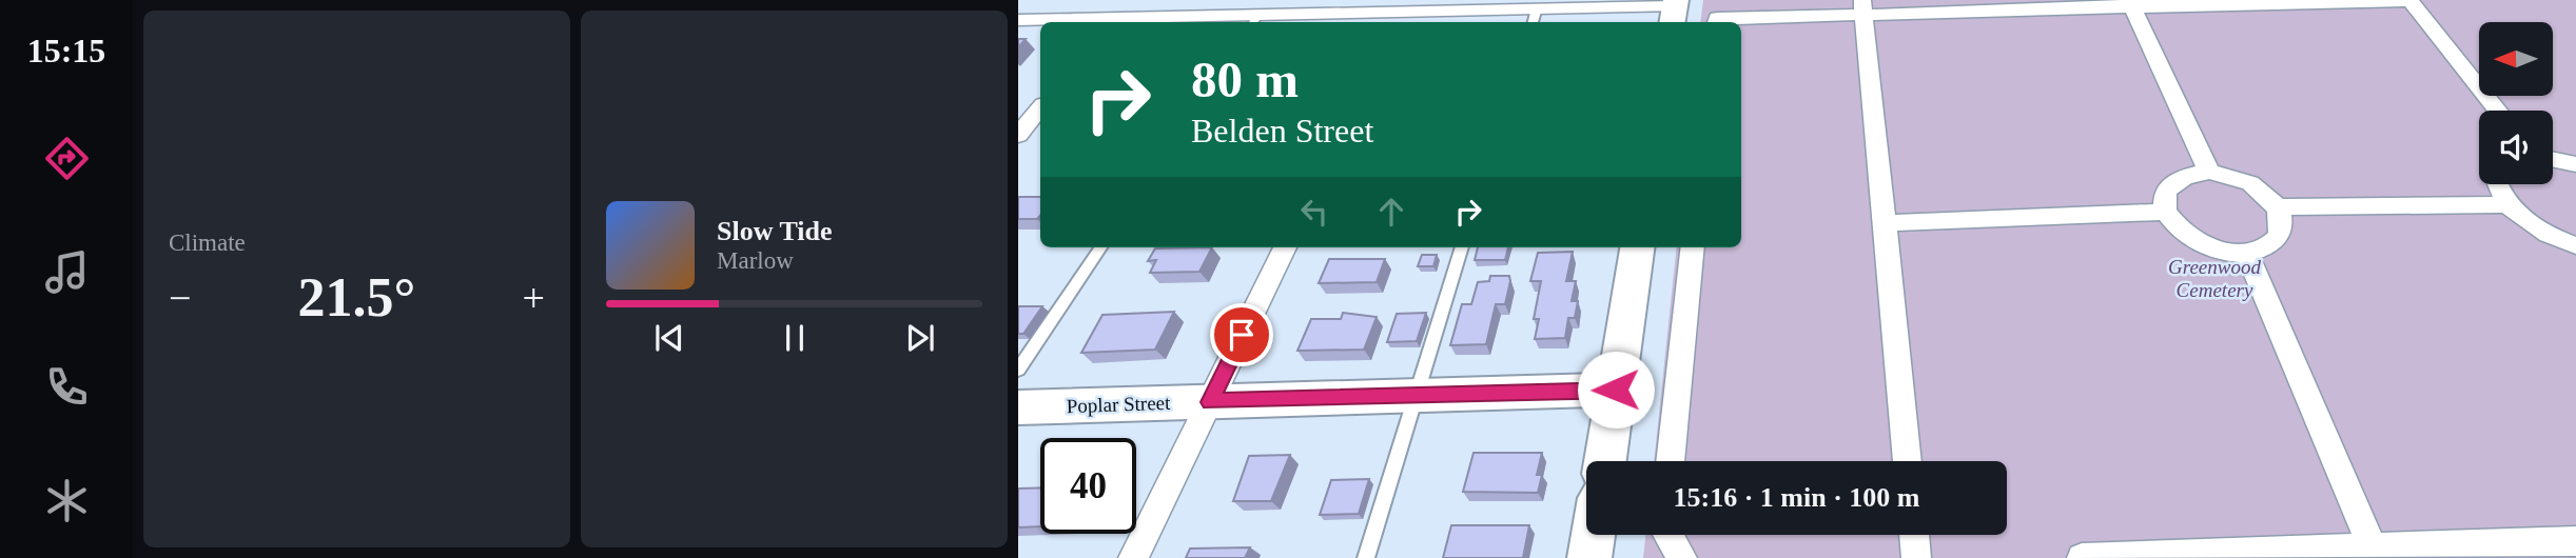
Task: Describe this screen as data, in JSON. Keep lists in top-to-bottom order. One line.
{"streets":{"street":["Poplar Street"]},"parks":["Greenwood Cemetery"],"north":"left","page":{"tabs":"15:15","tile":"Climate","turn":["80 m","Belden Street"],"song":["Slow Tide","Marlow"],"heat":["−","21.5°","+"],"limit":"40","trip":"15:16 · 1 min · 100 m"}}
